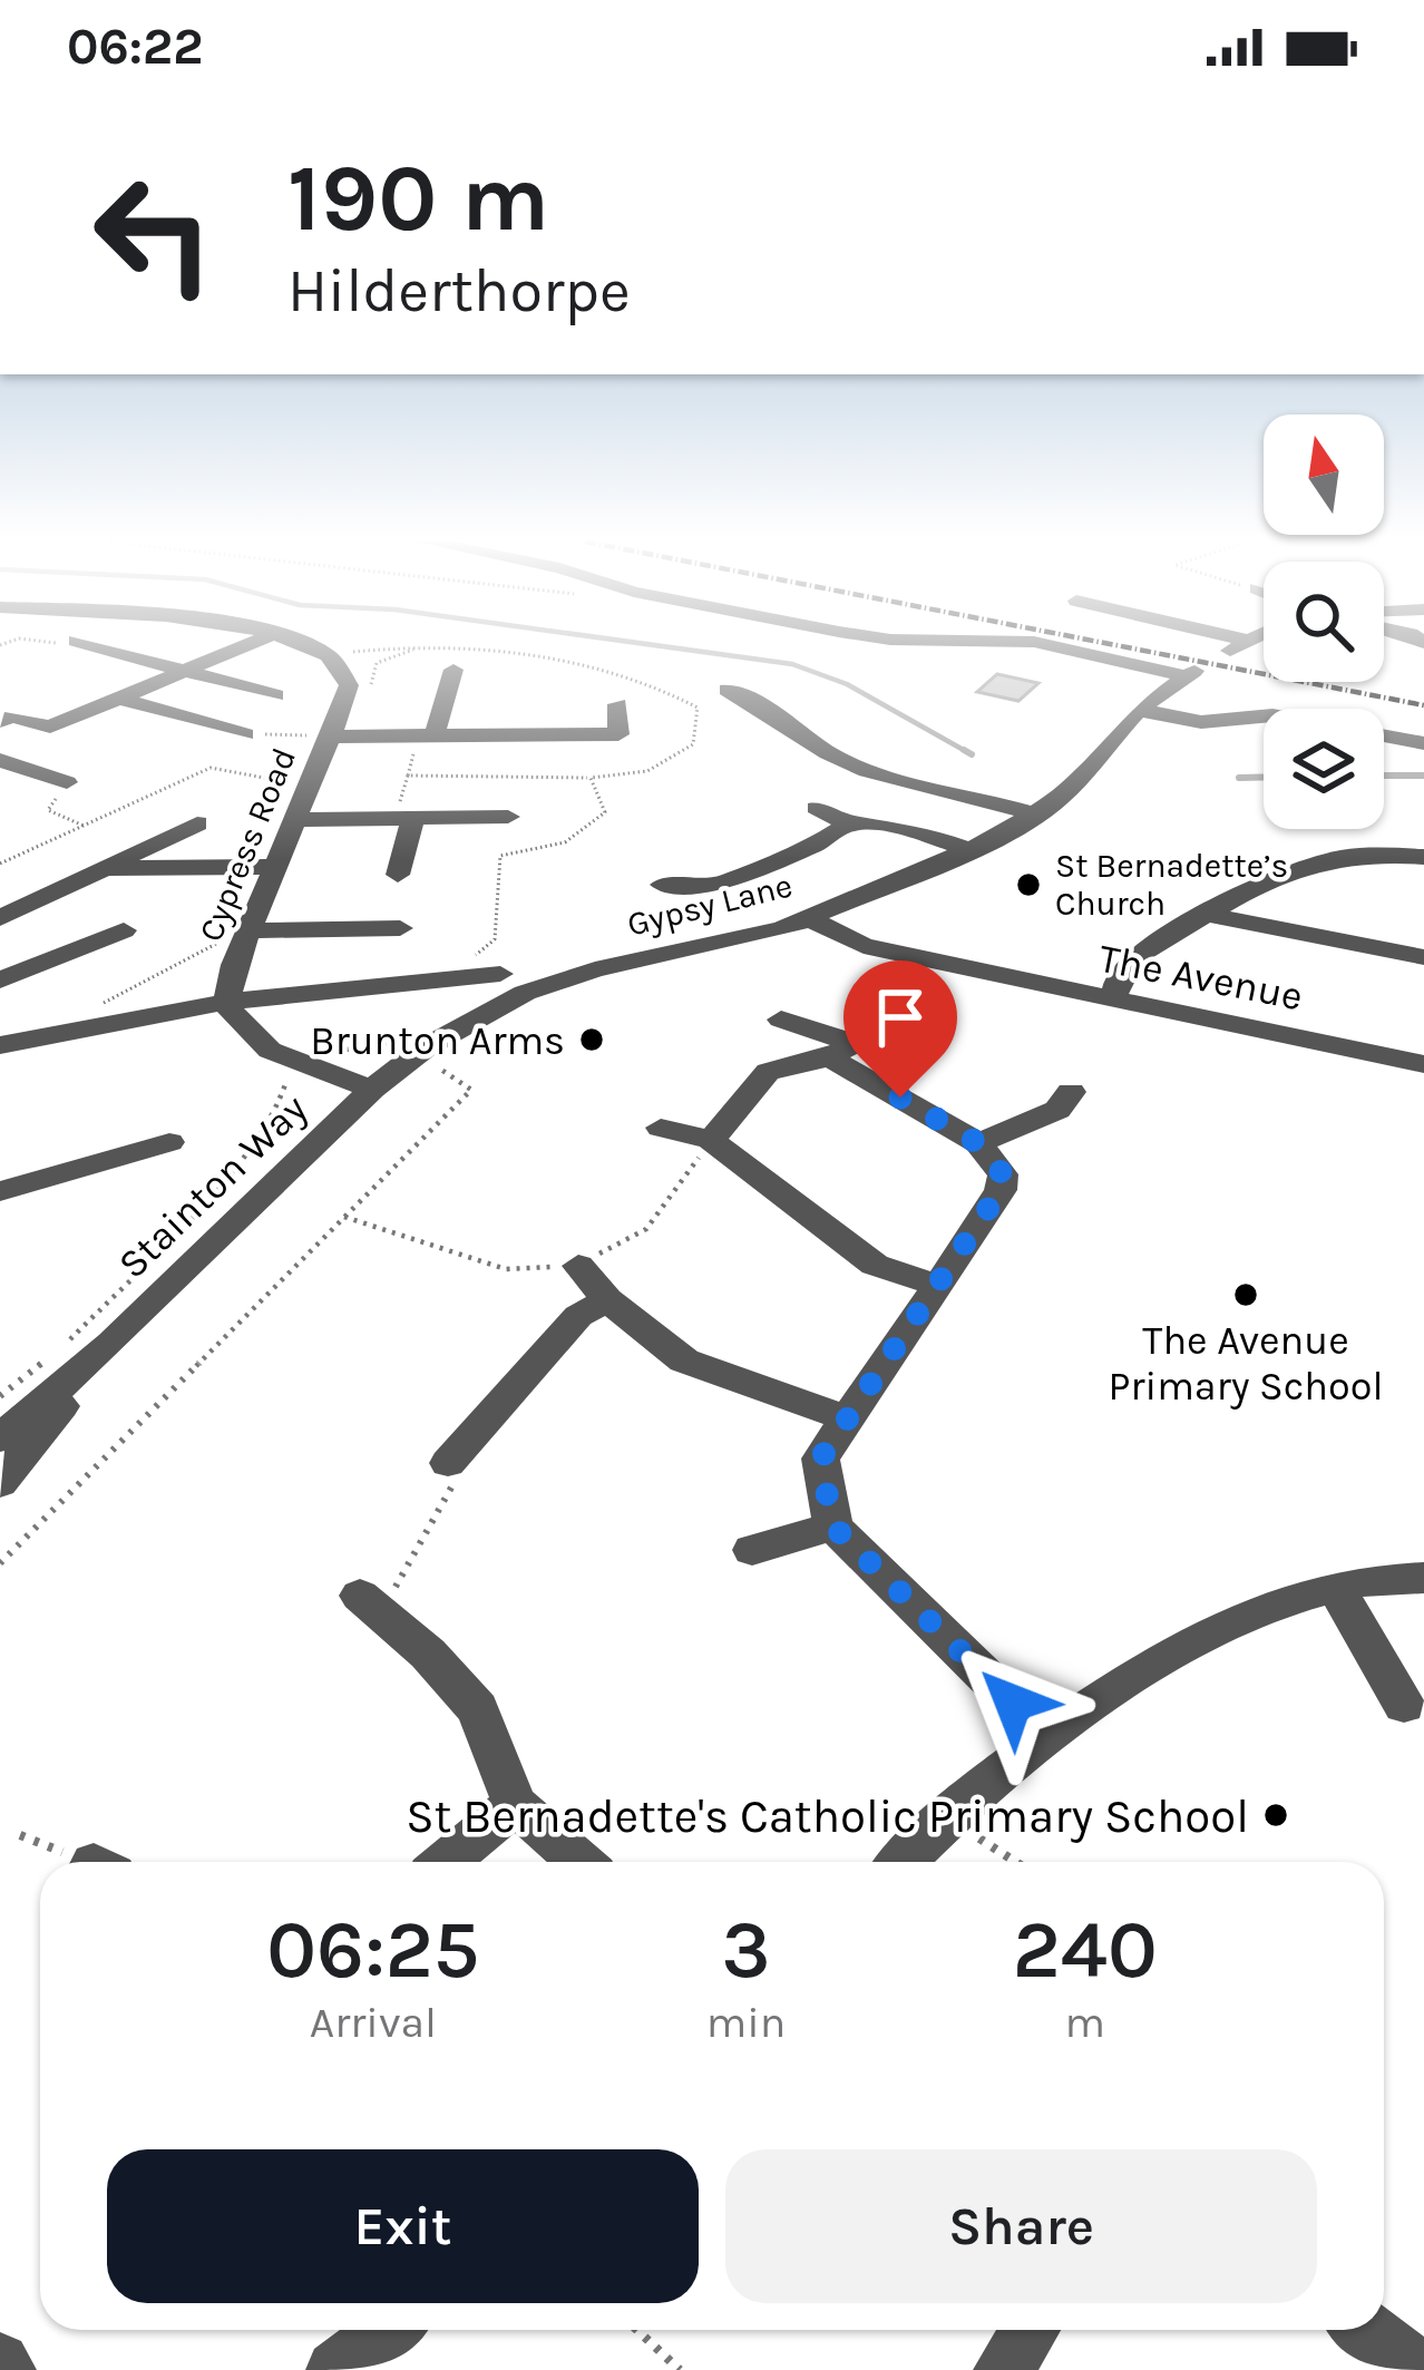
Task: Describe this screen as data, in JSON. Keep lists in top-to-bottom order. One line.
{"streets":{"street":["Cypress Road","Gypsy Lane","The Avenue","Stainton Way"]},"crossings":[["Gypsy Lane","The Avenue"],["Gypsy Lane","Stainton Way"]],"places":["St Bernadette’s Church","Brunton Arms","The Avenue Primary School","St Bernadette's Catholic Primary School"],"north":"top","page":{"status":"06:22","turn":["190 m","Hilderthorpe"],"eta":["06:25","Arrival","3","min","240","m"],"buttons":["Exit","Share"]}}
